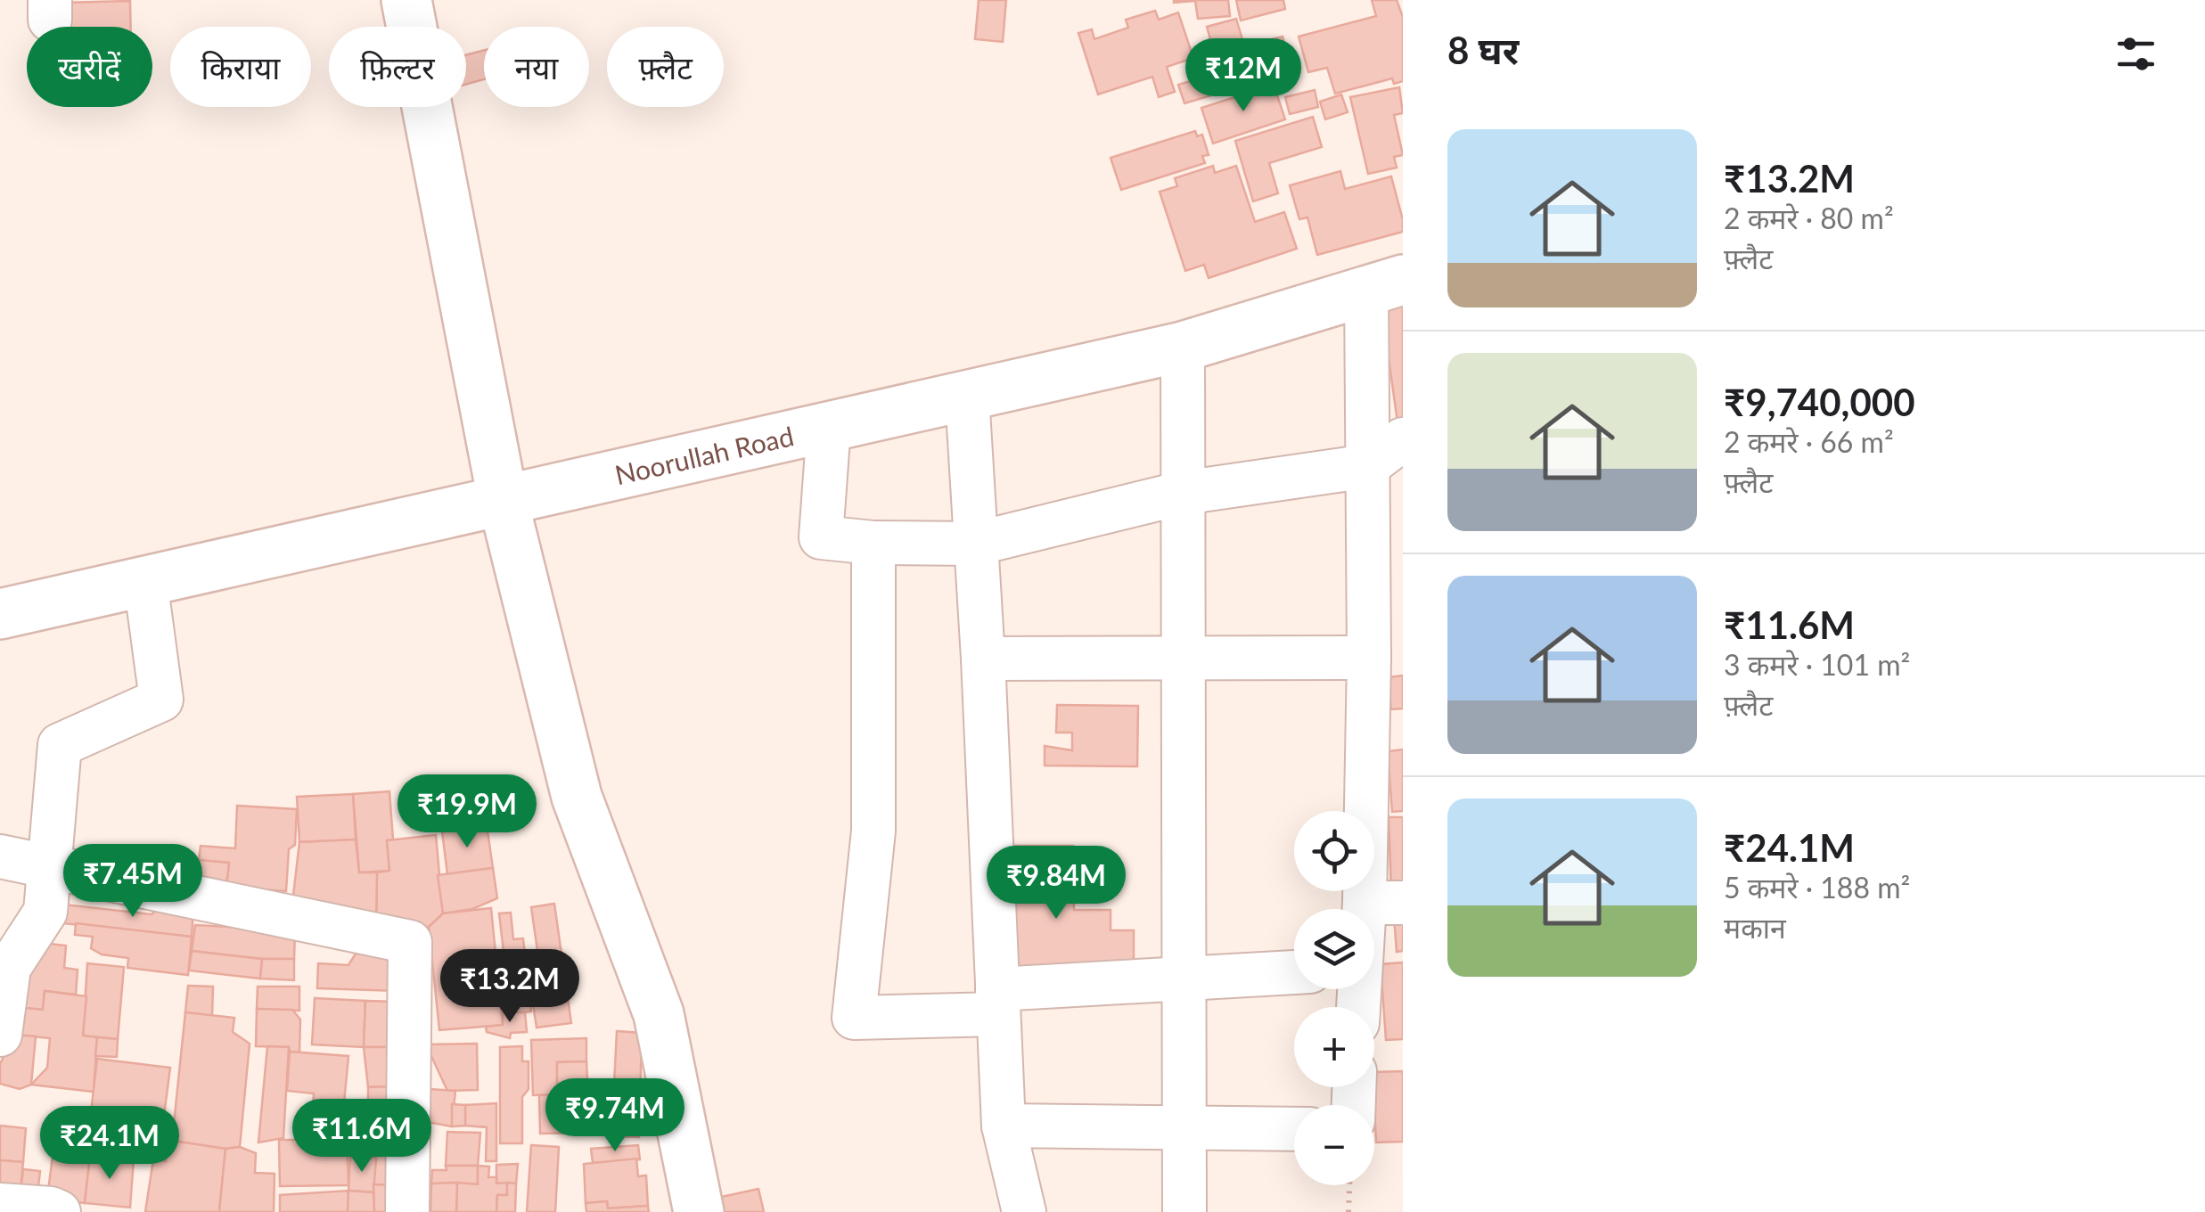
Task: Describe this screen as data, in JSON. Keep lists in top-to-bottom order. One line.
{"streets":{"main road":["Noorullah Road"]},"page":{"heading":"8 घर","chip":["खरीदें","किराया","फ़िल्टर","नया","फ़्लैट"],"price":["₹12M","₹19.9M","₹7.45M","₹9.84M","₹13.2M","₹9.74M","₹11.6M","₹24.1M"],"list":[{"name":"₹13.2M","note":"2 कमरे · 80 m² · फ़्लैट"},{"name":"₹9,740,000","note":"2 कमरे · 66 m² · फ़्लैट"},{"name":"₹11.6M","note":"3 कमरे · 101 m² · फ़्लैट"},{"name":"₹24.1M","note":"5 कमरे · 188 m² · मकान"}],"map_buttons":["+","−"]}}
